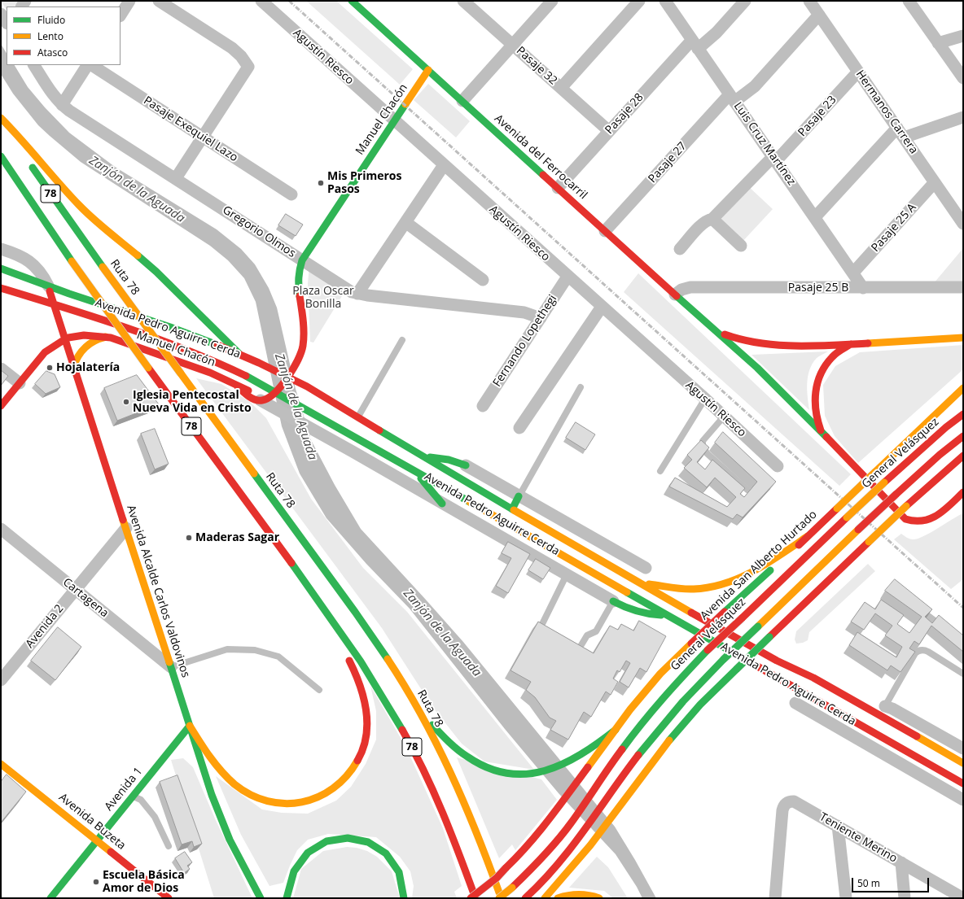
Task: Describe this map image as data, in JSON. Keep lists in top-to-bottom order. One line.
{"streets":{"main road":["Manuel Chacón","Avenida del Ferrocarril","78","Ruta 78","Avenida Pedro Aguirre Cerda","General Velásquez","Avenida San Alberto Hurtado","Avenida Alcalde Carlos Valdovinos","Avenida 1","Avenida Buzeta"],"street":["Agustín Riesco","Pasaje 32","Hermanos Carrera","Pasaje 28","Pasaje 23","Pasaje Exequiel Lazo","Luis Cruz Martínez","Pasaje 27","Pasaje 25 A","Gregorio Olmos","Pasaje 25 B","Fernando Lopethegi","Cartagena","Avenida 2","Teniente Merino"]},"crossings":[["Agustín Riesco","Manuel Chacón"],["Agustín Riesco","Fernando Lopethegi"],["Pasaje 32","Pasaje 28"],["Hermanos Carrera","Pasaje 23"],["Hermanos Carrera","Pasaje 27"],["Hermanos Carrera","Pasaje 25 A"],["Pasaje 28","Luis Cruz Martínez"],["Pasaje 28","Avenida del Ferrocarril"],["Pasaje 23","Luis Cruz Martínez"],["Manuel Chacón","Avenida del Ferrocarril"],["Manuel Chacón","Gregorio Olmos"],["Manuel Chacón","Avenida Pedro Aguirre Cerda"],["Manuel Chacón","Avenida Alcalde Carlos Valdovinos"],["Luis Cruz Martínez","Pasaje 27"],["Luis Cruz Martínez","Pasaje 25 A"],["Luis Cruz Martínez","Pasaje 25 B"],["Avenida del Ferrocarril","Pasaje 27"],["Avenida del Ferrocarril","Pasaje 25 B"],["Gregorio Olmos","Fernando Lopethegi"],["Ruta 78","General Velásquez"],["Avenida Pedro Aguirre Cerda","Avenida Alcalde Carlos Valdovinos"],["Avenida Alcalde Carlos Valdovinos","Cartagena"],["Avenida Alcalde Carlos Valdovinos","Avenida 2"],["Avenida Alcalde Carlos Valdovinos","Avenida 1"],["Cartagena","Avenida 2"],["Avenida 1","Avenida Buzeta"]],"water":["Zanjón de la Aguada"],"parks":["Plaza Oscar Bonilla"],"places":["Mis Primeros Pasos","Hojalatería","Iglesia Pentecostal Nueva Vida en Cristo","Maderas Sagar","Escuela Básica Amor de Dios"],"legend":["Fluido","Lento","Atasco"],"scale_bar":"50 m"}
